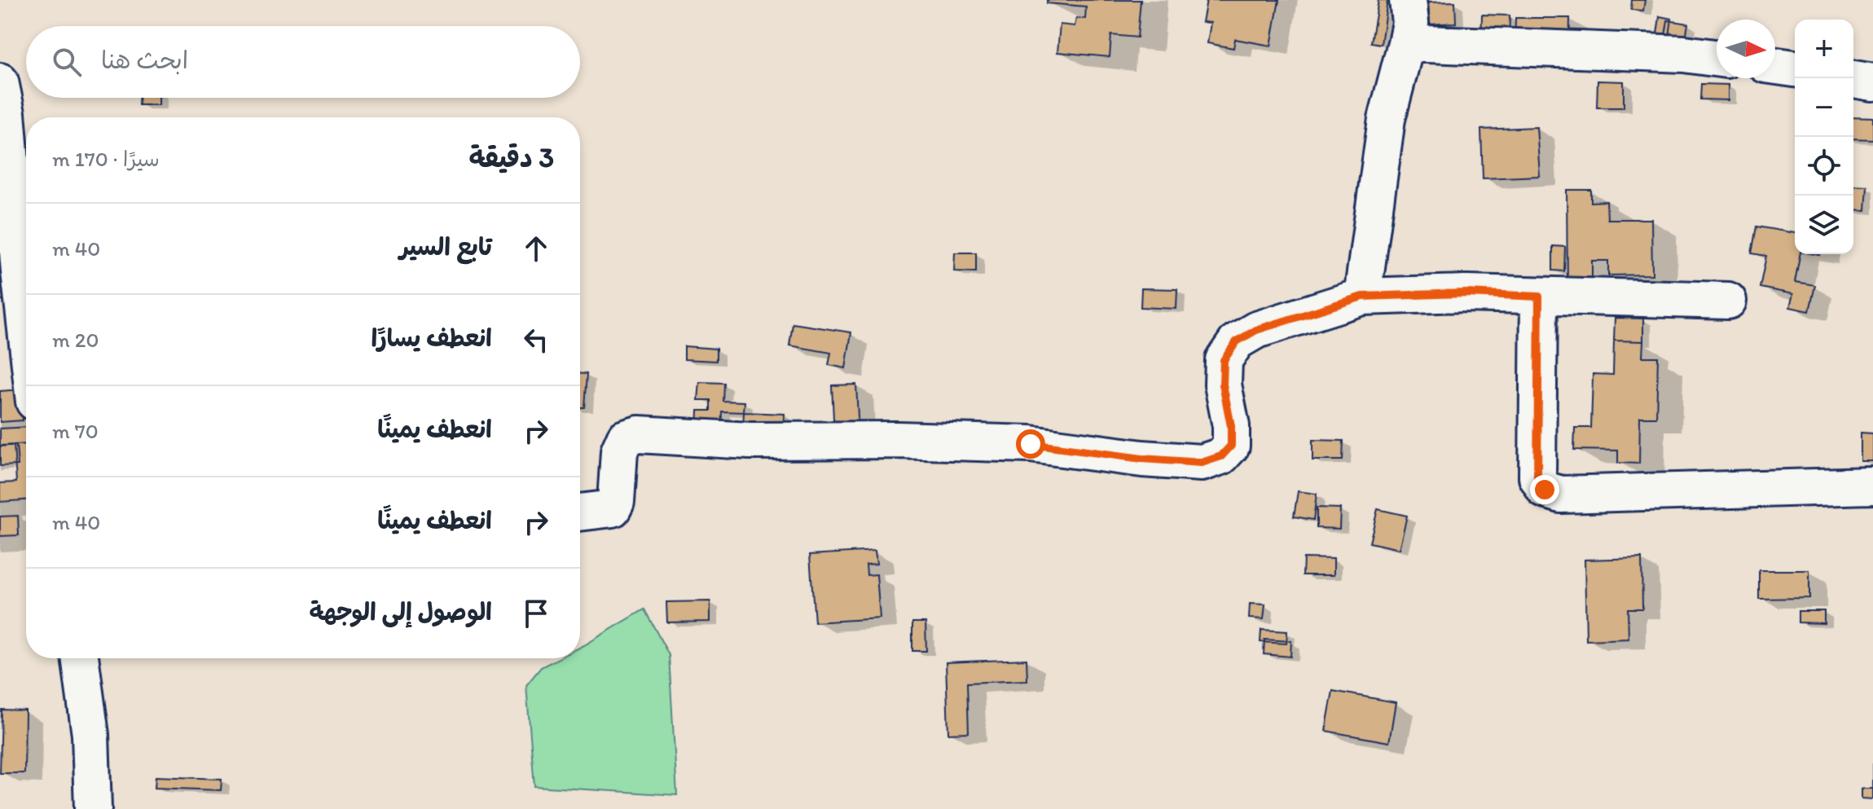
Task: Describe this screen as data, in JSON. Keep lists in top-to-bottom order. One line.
{"north":"right","page":{"map_buttons":["+","−"],"search":"ابحث هنا","heading":["3 دقيقة","سيرًا · 170 m"],"list":[["تابع السير","40 m"],["انعطف يسارًا","20 m"],["انعطف يمينًا","70 m"],["انعطف يمينًا","40 m"],"الوصول إلى الوجهة"]}}
